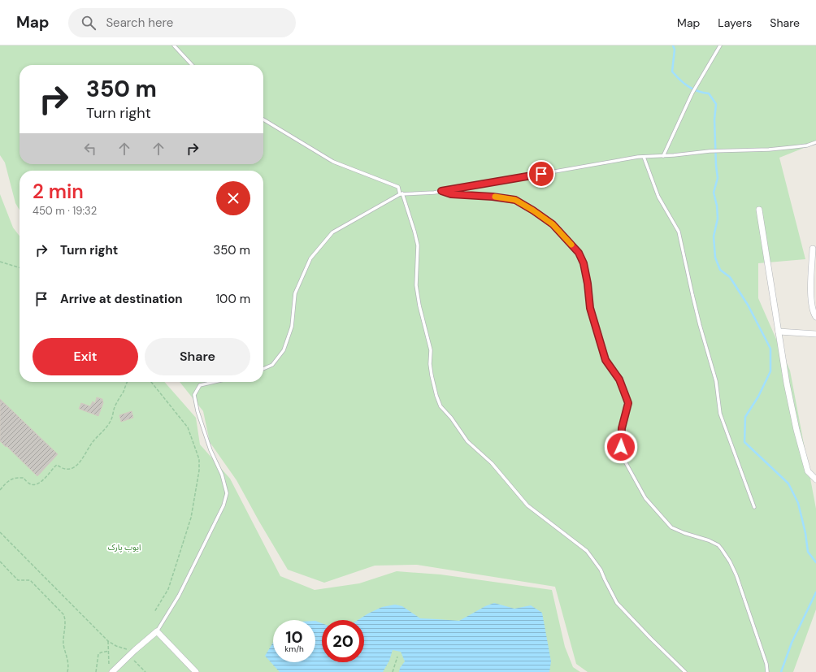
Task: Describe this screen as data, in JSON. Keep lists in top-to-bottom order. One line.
{"parks":["ایوب پارک"],"page":{"header":"Map","search":"Search here","nav":["Map","Layers","Share"],"turn":["350 m","Turn right"],"heading":["2 min","450 m · 19:32"],"list":[{"name":"Turn right","value":"350 m"},{"name":"Arrive at destination","value":"100 m"}],"buttons":["Exit","Share"],"speed":"10 km/h","limit":"20"}}
